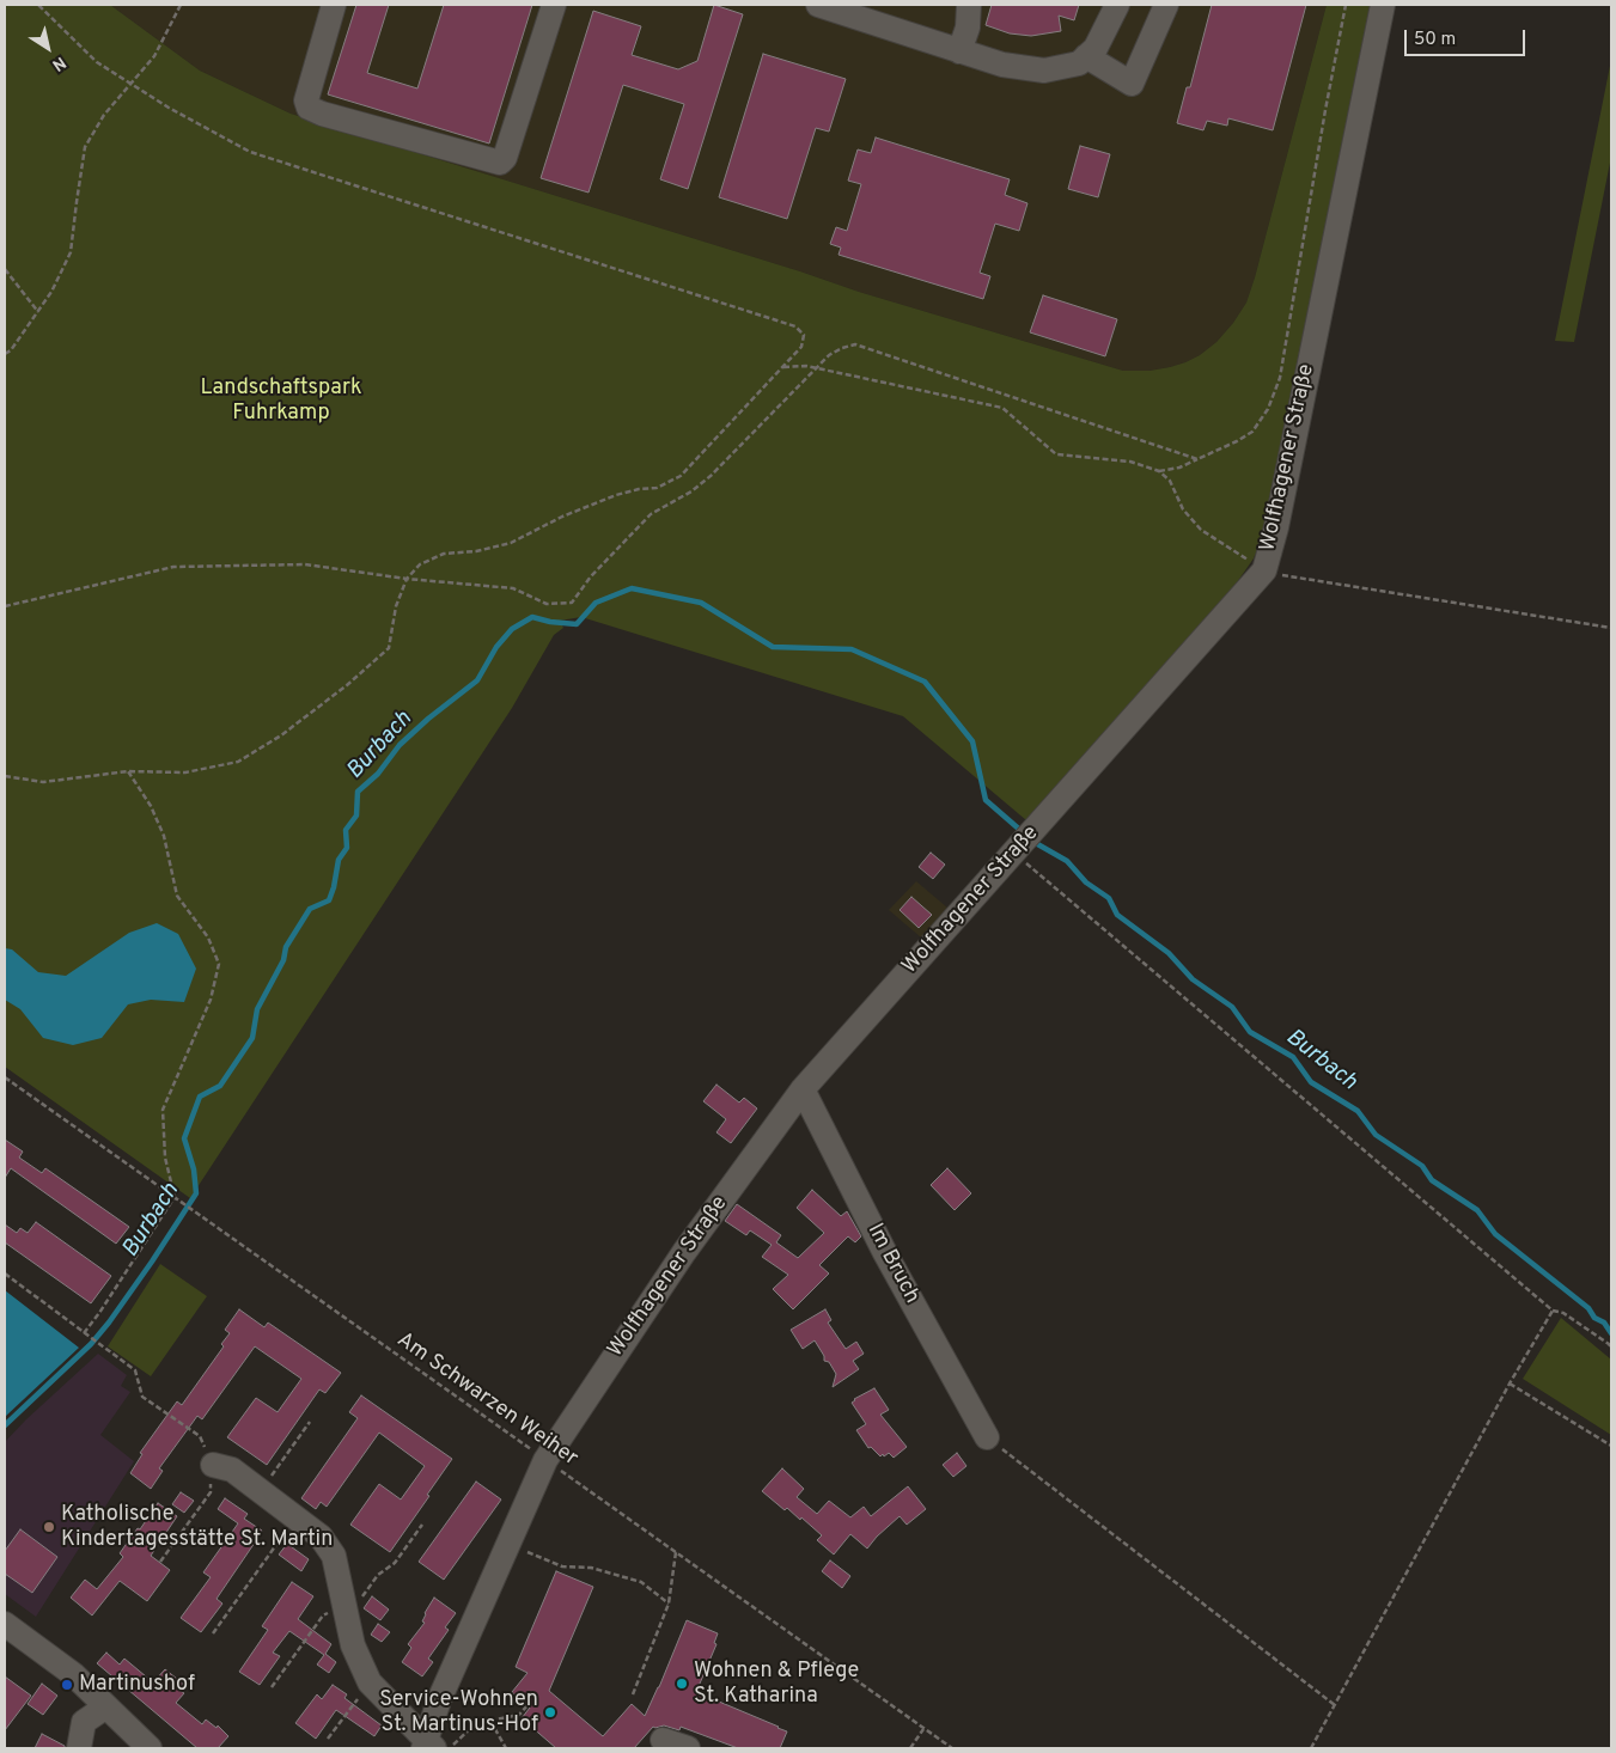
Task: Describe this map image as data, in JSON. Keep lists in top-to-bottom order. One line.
{"streets":{"street":["Wolfhagener Straße","Im Bruch"],"path":["Am Schwarzen Weiher"]},"crossings":[["Wolfhagener Straße","Im Bruch"],["Wolfhagener Straße","Am Schwarzen Weiher"]],"water":["Burbach"],"parks":["Landschaftspark Fuhrkamp"],"places":["Katholische Kindertagesstätte St. Martin","Wohnen & Pflege St. Katharina","Martinushof","Service-Wohnen St. Martinus-Hof"],"scale_bar":"50 m","north":"bottom right"}
